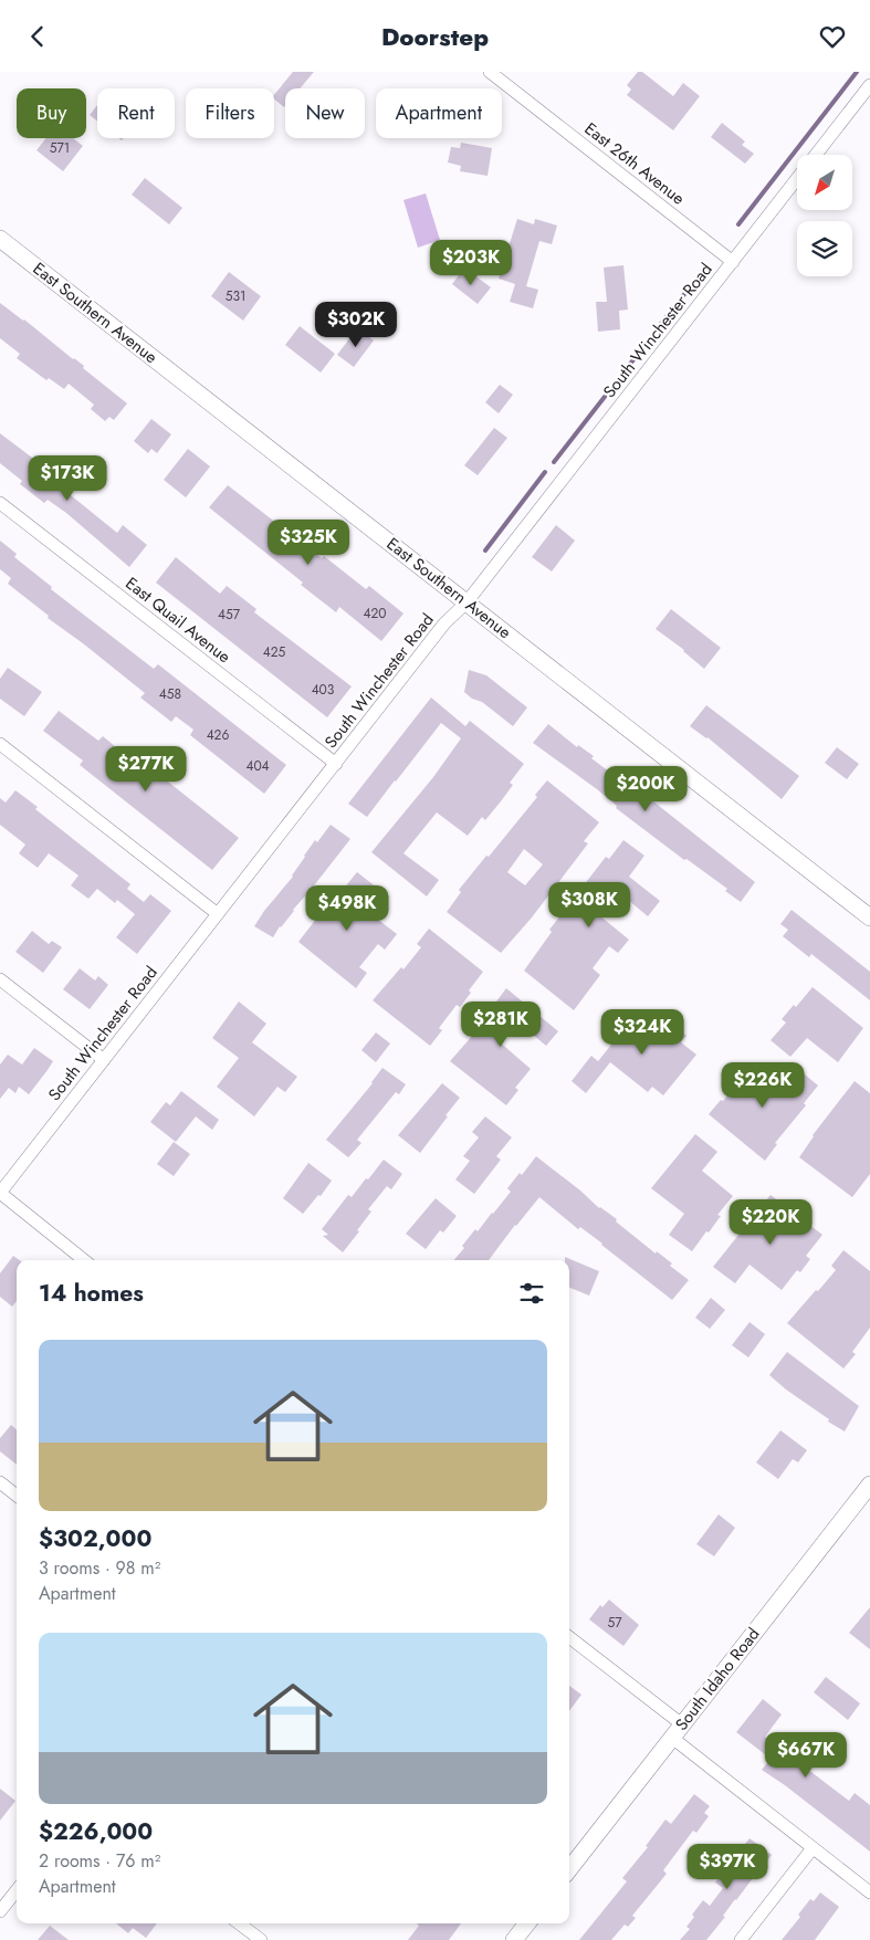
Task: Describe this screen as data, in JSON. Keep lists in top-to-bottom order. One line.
{"streets":{"main road":["East Southern Avenue","South Idaho Road"],"street":["East 26th Avenue","South Winchester Road","East Quail Avenue"]},"crossings":[["East 26th Avenue","South Winchester Road"],["East Southern Avenue","South Winchester Road"],["South Winchester Road","East Quail Avenue"]],"house_numbers":["571","531","420","457","425","403","458","426","404","57"],"north":"bottom left","page":{"header":"Doorstep","chip":["Buy","Rent","Filters","New","Apartment"],"price":["$203K","$302K","$173K","$325K","$277K","$200K","$308K","$498K","$281K","$324K","$226K","$220K","$667K","$397K"],"heading":"14 homes","list":[{"name":"$302,000","note":"3 rooms · 98 m² · Apartment"},{"name":"$226,000","note":"2 rooms · 76 m² · Apartment"}]}}
